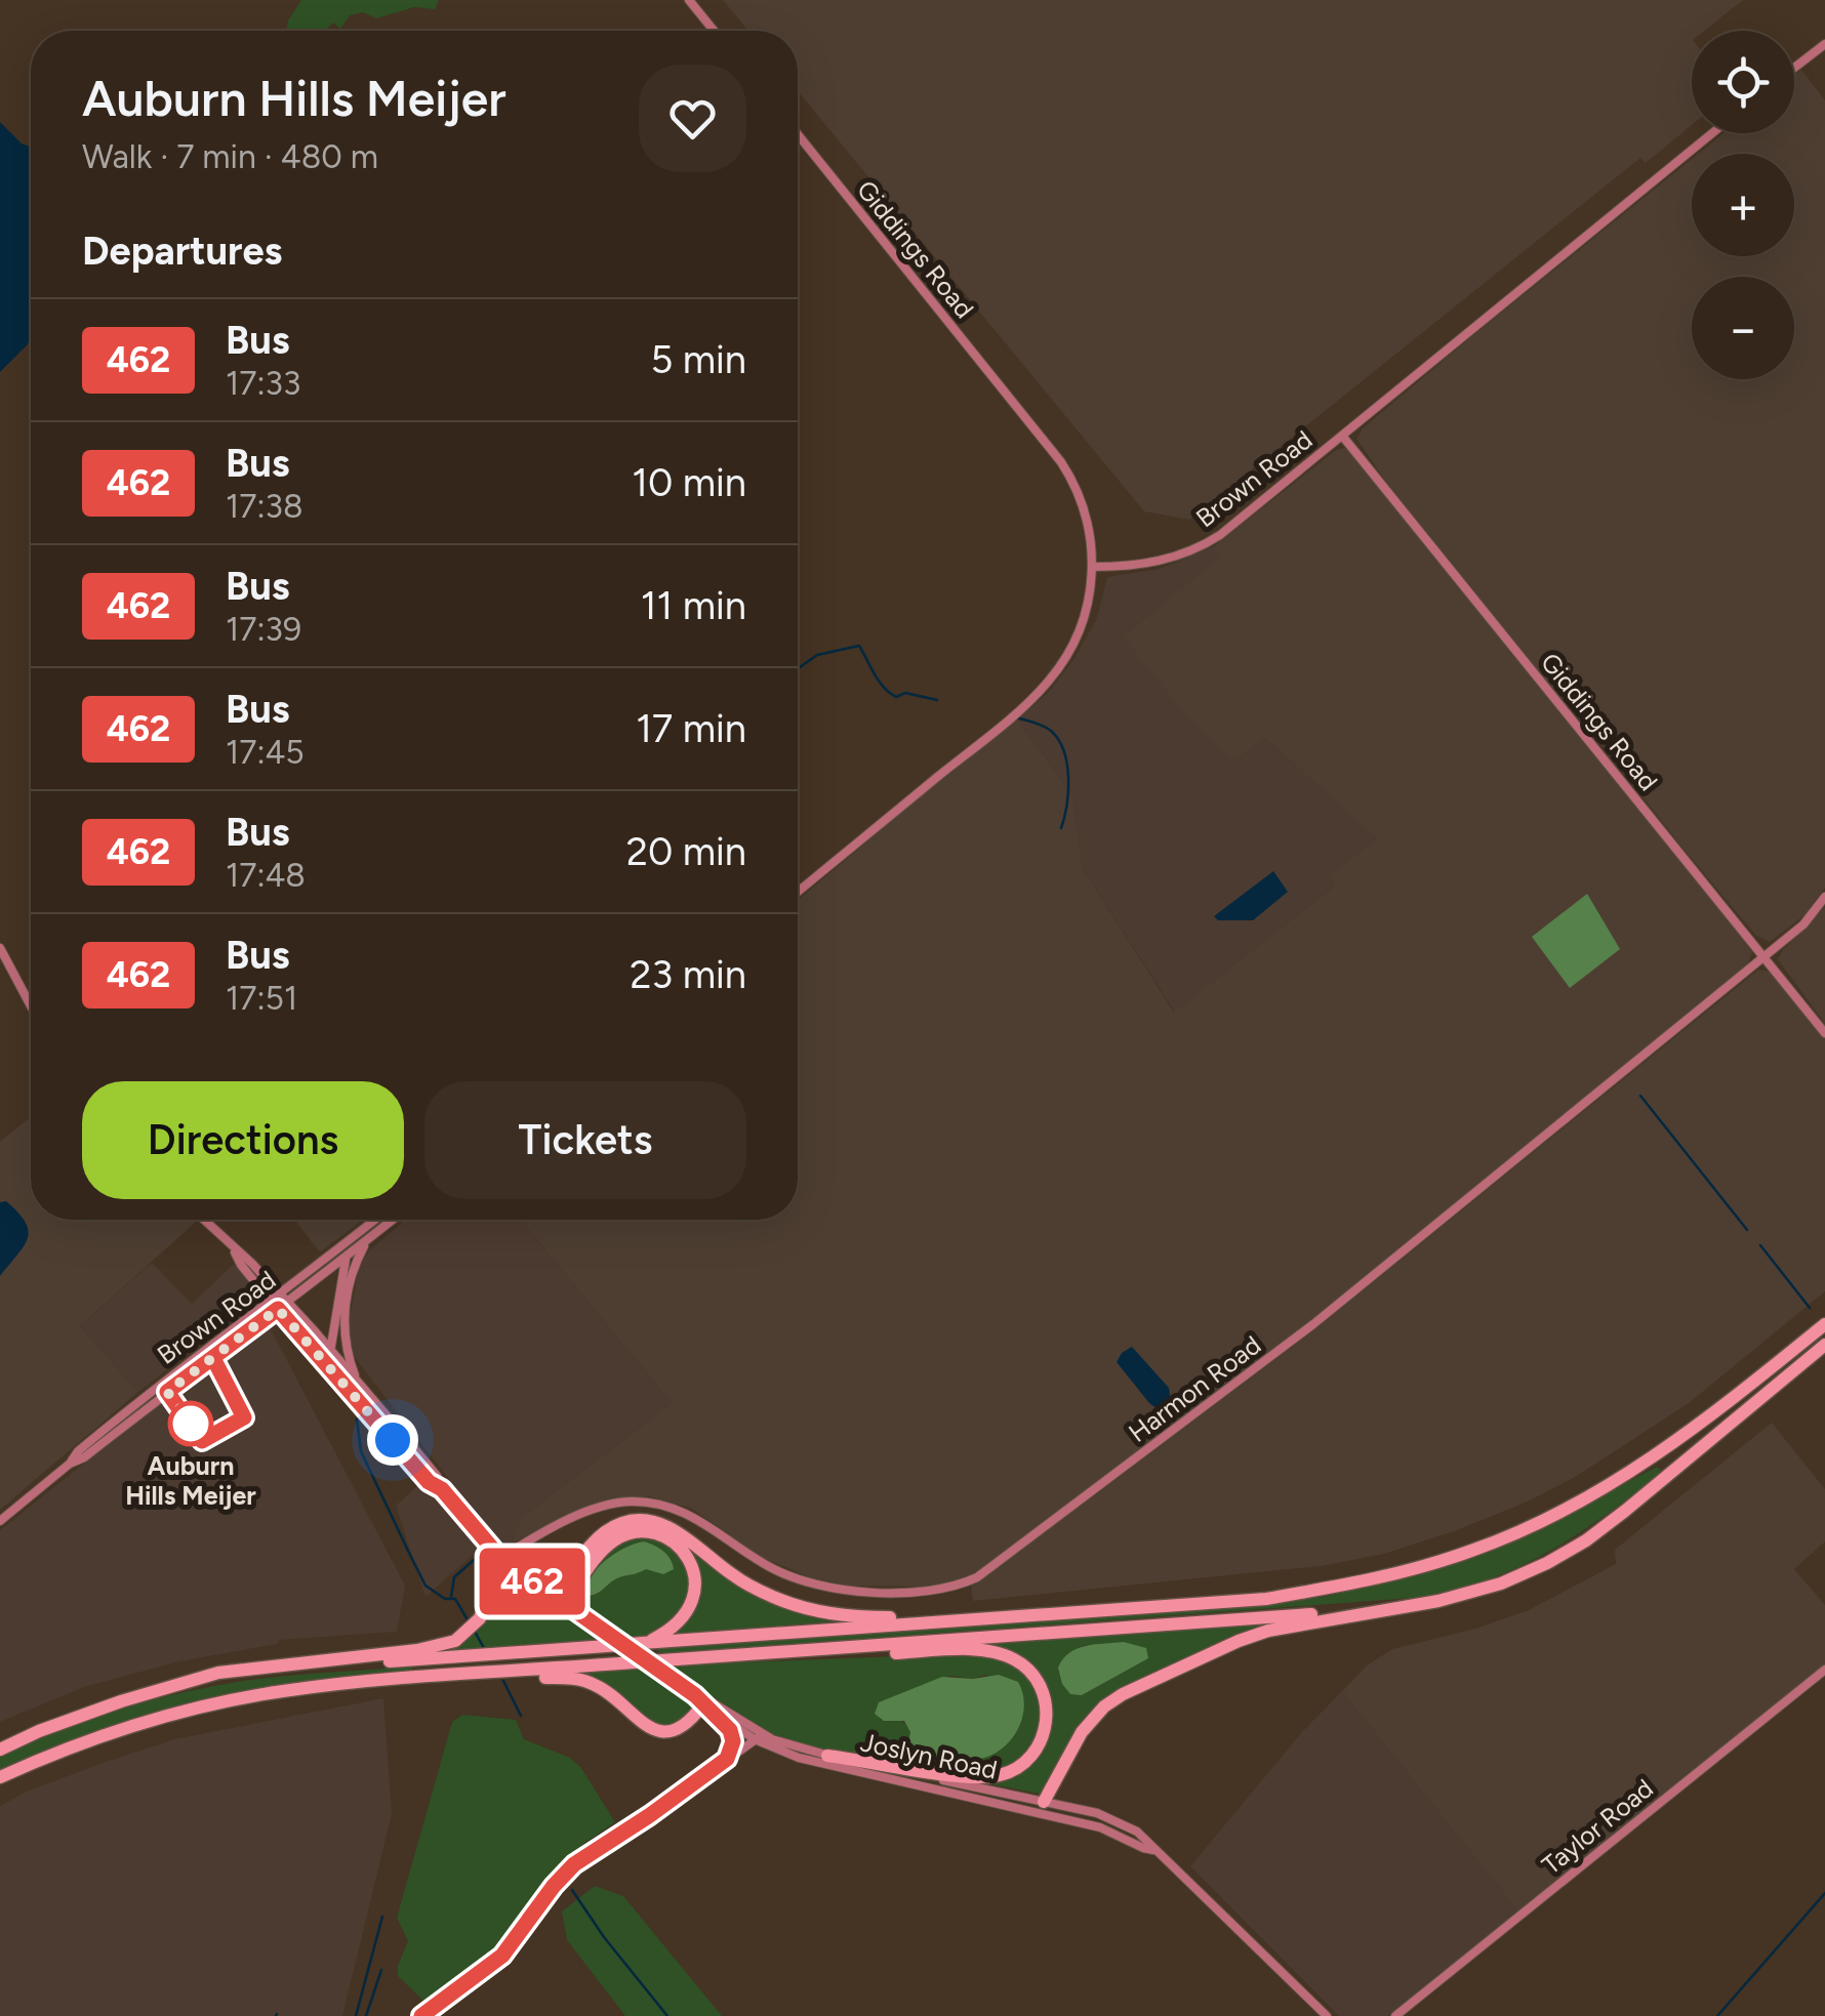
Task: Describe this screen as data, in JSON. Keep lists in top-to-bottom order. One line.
{"streets":{"main road":["Giddings Road","Brown Road","Harmon Road","Joslyn Road","Taylor Road"]},"crossings":[["Giddings Road","Brown Road"],["Giddings Road","Harmon Road"],["Brown Road","Joslyn Road"],["Harmon Road","Joslyn Road"]],"places":["Auburn Hills Meijer"],"lines":["bus line 462"],"page":{"on_map":"462","map_buttons":["+","−"],"heading":[["Auburn Hills Meijer","Walk · 7 min · 480 m"],"Departures"],"list":[{"mark":"462","name":"Bus","note":"17:33","value":"5 min"},{"mark":"462","name":"Bus","note":"17:38","value":"10 min"},{"mark":"462","name":"Bus","note":"17:39","value":"11 min"},{"mark":"462","name":"Bus","note":"17:45","value":"17 min"},{"mark":"462","name":"Bus","note":"17:48","value":"20 min"},{"mark":"462","name":"Bus","note":"17:51","value":"23 min"}],"buttons":["Directions","Tickets"]}}
